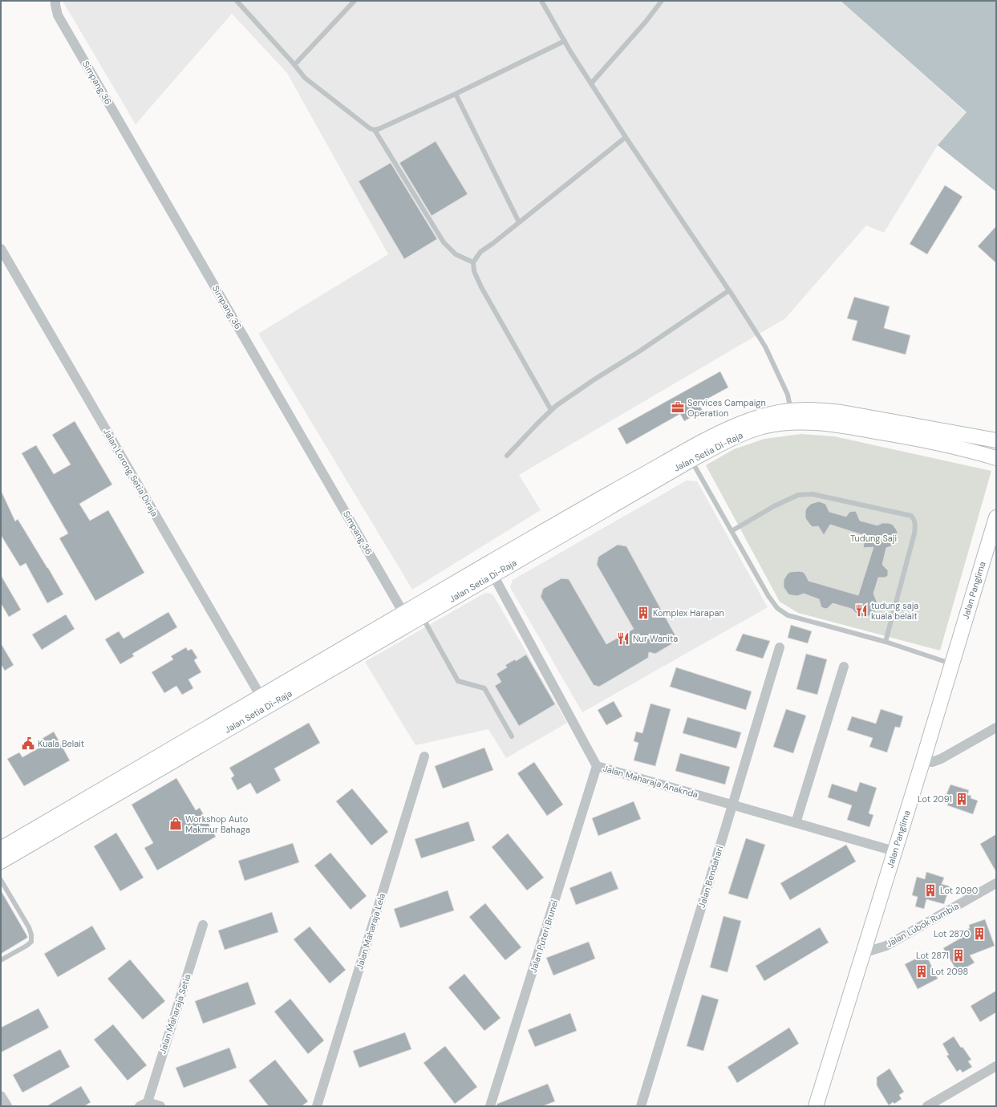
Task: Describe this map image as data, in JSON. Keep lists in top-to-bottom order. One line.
{"streets":{"main road":["Jalan Setia Di-Raja","Jalan Panglima"],"street":["Simpang 36","Jalan Lorong Setia Diraja","Jalan Maharaja Anaknda","Jalan Bendahari","Jalan Lubok Rumbia","Jalan Maharaja Lela","Jalan Puteri Brunei","Jalan Maharaja Setia"]},"crossings":[["Simpang 36","Jalan Setia Di-Raja"],["Jalan Setia Di-Raja","Jalan Lorong Setia Diraja"],["Jalan Setia Di-Raja","Jalan Maharaja Anaknda"],["Jalan Panglima","Jalan Maharaja Anaknda"],["Jalan Panglima","Jalan Lubok Rumbia"],["Jalan Maharaja Anaknda","Jalan Bendahari"],["Jalan Maharaja Anaknda","Jalan Puteri Brunei"]],"parks":["Tudung Saji"],"places":{"office":["Services Campaign Operation"],"restaurant":["tudung saja kuala belait","Nur Wanita"],"building":["Komplex Harapan","Lot 2091","Lot 2090","Lot 2870","Lot 2871","Lot 2098"],"public building":["Kuala Belait"],"shop":["Workshop Auto Makmur Bahaga"]}}
